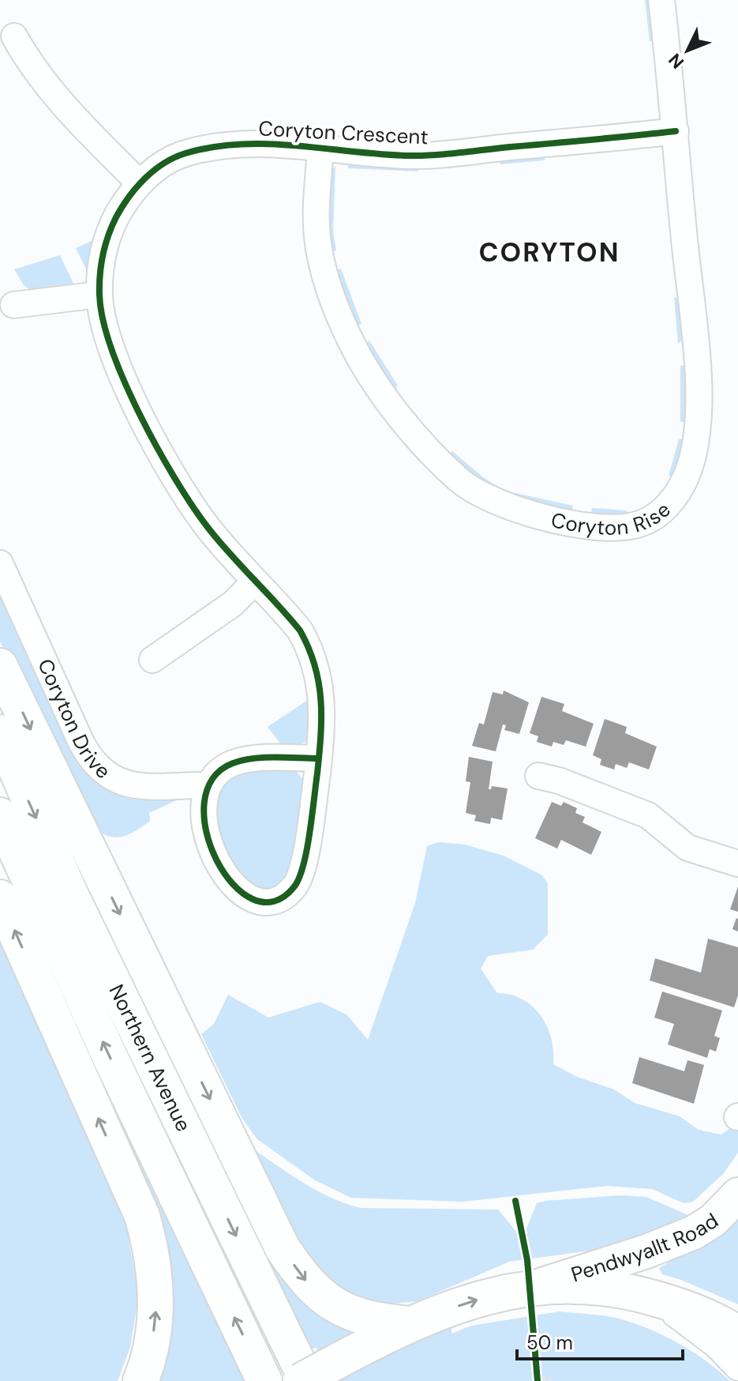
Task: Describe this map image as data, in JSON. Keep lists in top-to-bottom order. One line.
{"streets":{"highway":["Northern Avenue"],"main road":["Pendwyallt Road"],"street":["Coryton Crescent","Coryton Rise","Coryton Drive"]},"crossings":[["Coryton Crescent","Coryton Rise"],["Coryton Crescent","Coryton Drive"]],"districts":["CORYTON"],"scale_bar":"50 m","north":"bottom left"}
